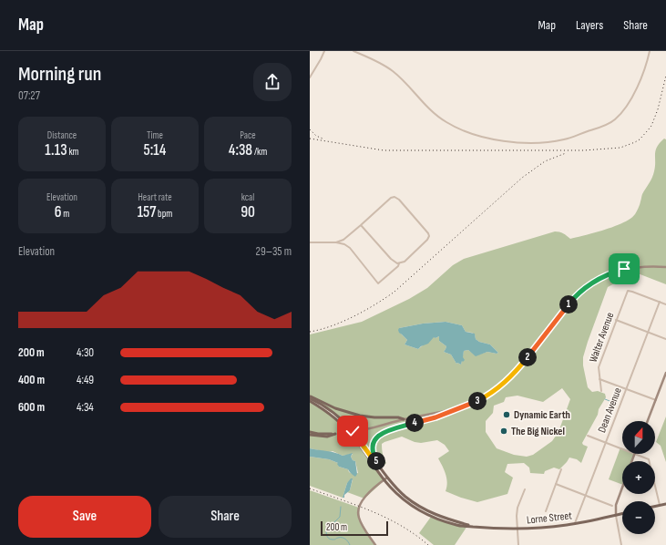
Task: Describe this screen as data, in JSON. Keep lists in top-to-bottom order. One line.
{"streets":{"main road":["Lorne Street"],"street":["Walter Avenue","Dean Avenue"]},"crossings":[["Walter Avenue","Dean Avenue"],["Dean Avenue","Lorne Street"]],"places":["Dynamic Earth","The Big Nickel"],"scale_bar":"200 m","north":"top","page":{"header":"Map","nav":["Map","Layers","Share"],"heading":["Morning run","07:27"],"stats":[["Distance","1.13 km"],["Time","5:14"],["Pace","4:38 /km"],["Elevation","6 m"],["Heart rate","157 bpm"],["kcal","90"]],"chart":["Elevation","29–35 m"],"pins":["1","2","3","4","5"],"list":[{"name":"200 m","note":"4:30"},{"name":"400 m","note":"4:49"},{"name":"600 m","note":"4:34"}],"map_buttons":["+","−"],"buttons":["Save","Share"],"scale":"200 m"}}
